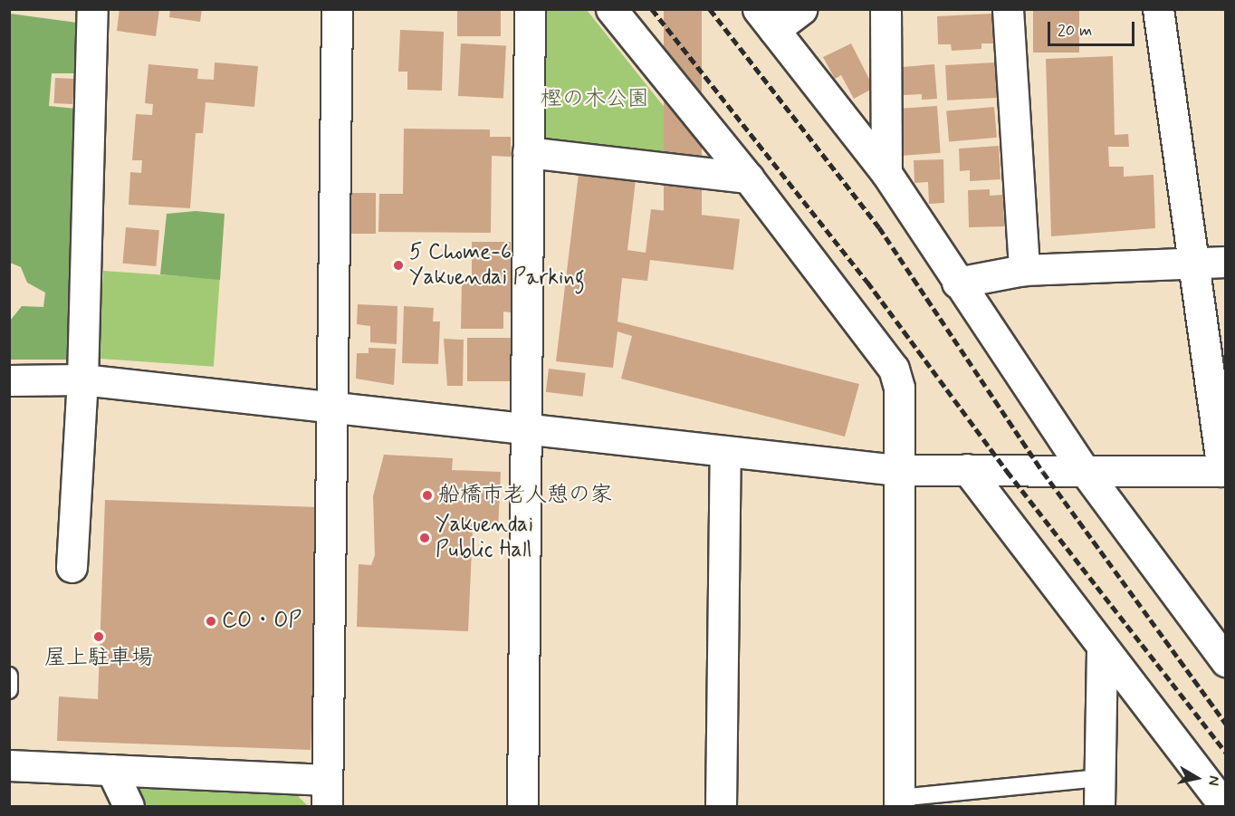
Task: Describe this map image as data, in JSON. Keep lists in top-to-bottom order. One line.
{"parks":["樫の木公園"],"places":["5 Chome-6 Yakuendai Parking","船橋市老人憩の家","Yakuendai Public Hall","CO・OP","屋上駐車場"],"scale_bar":"20 m","north":"right"}
